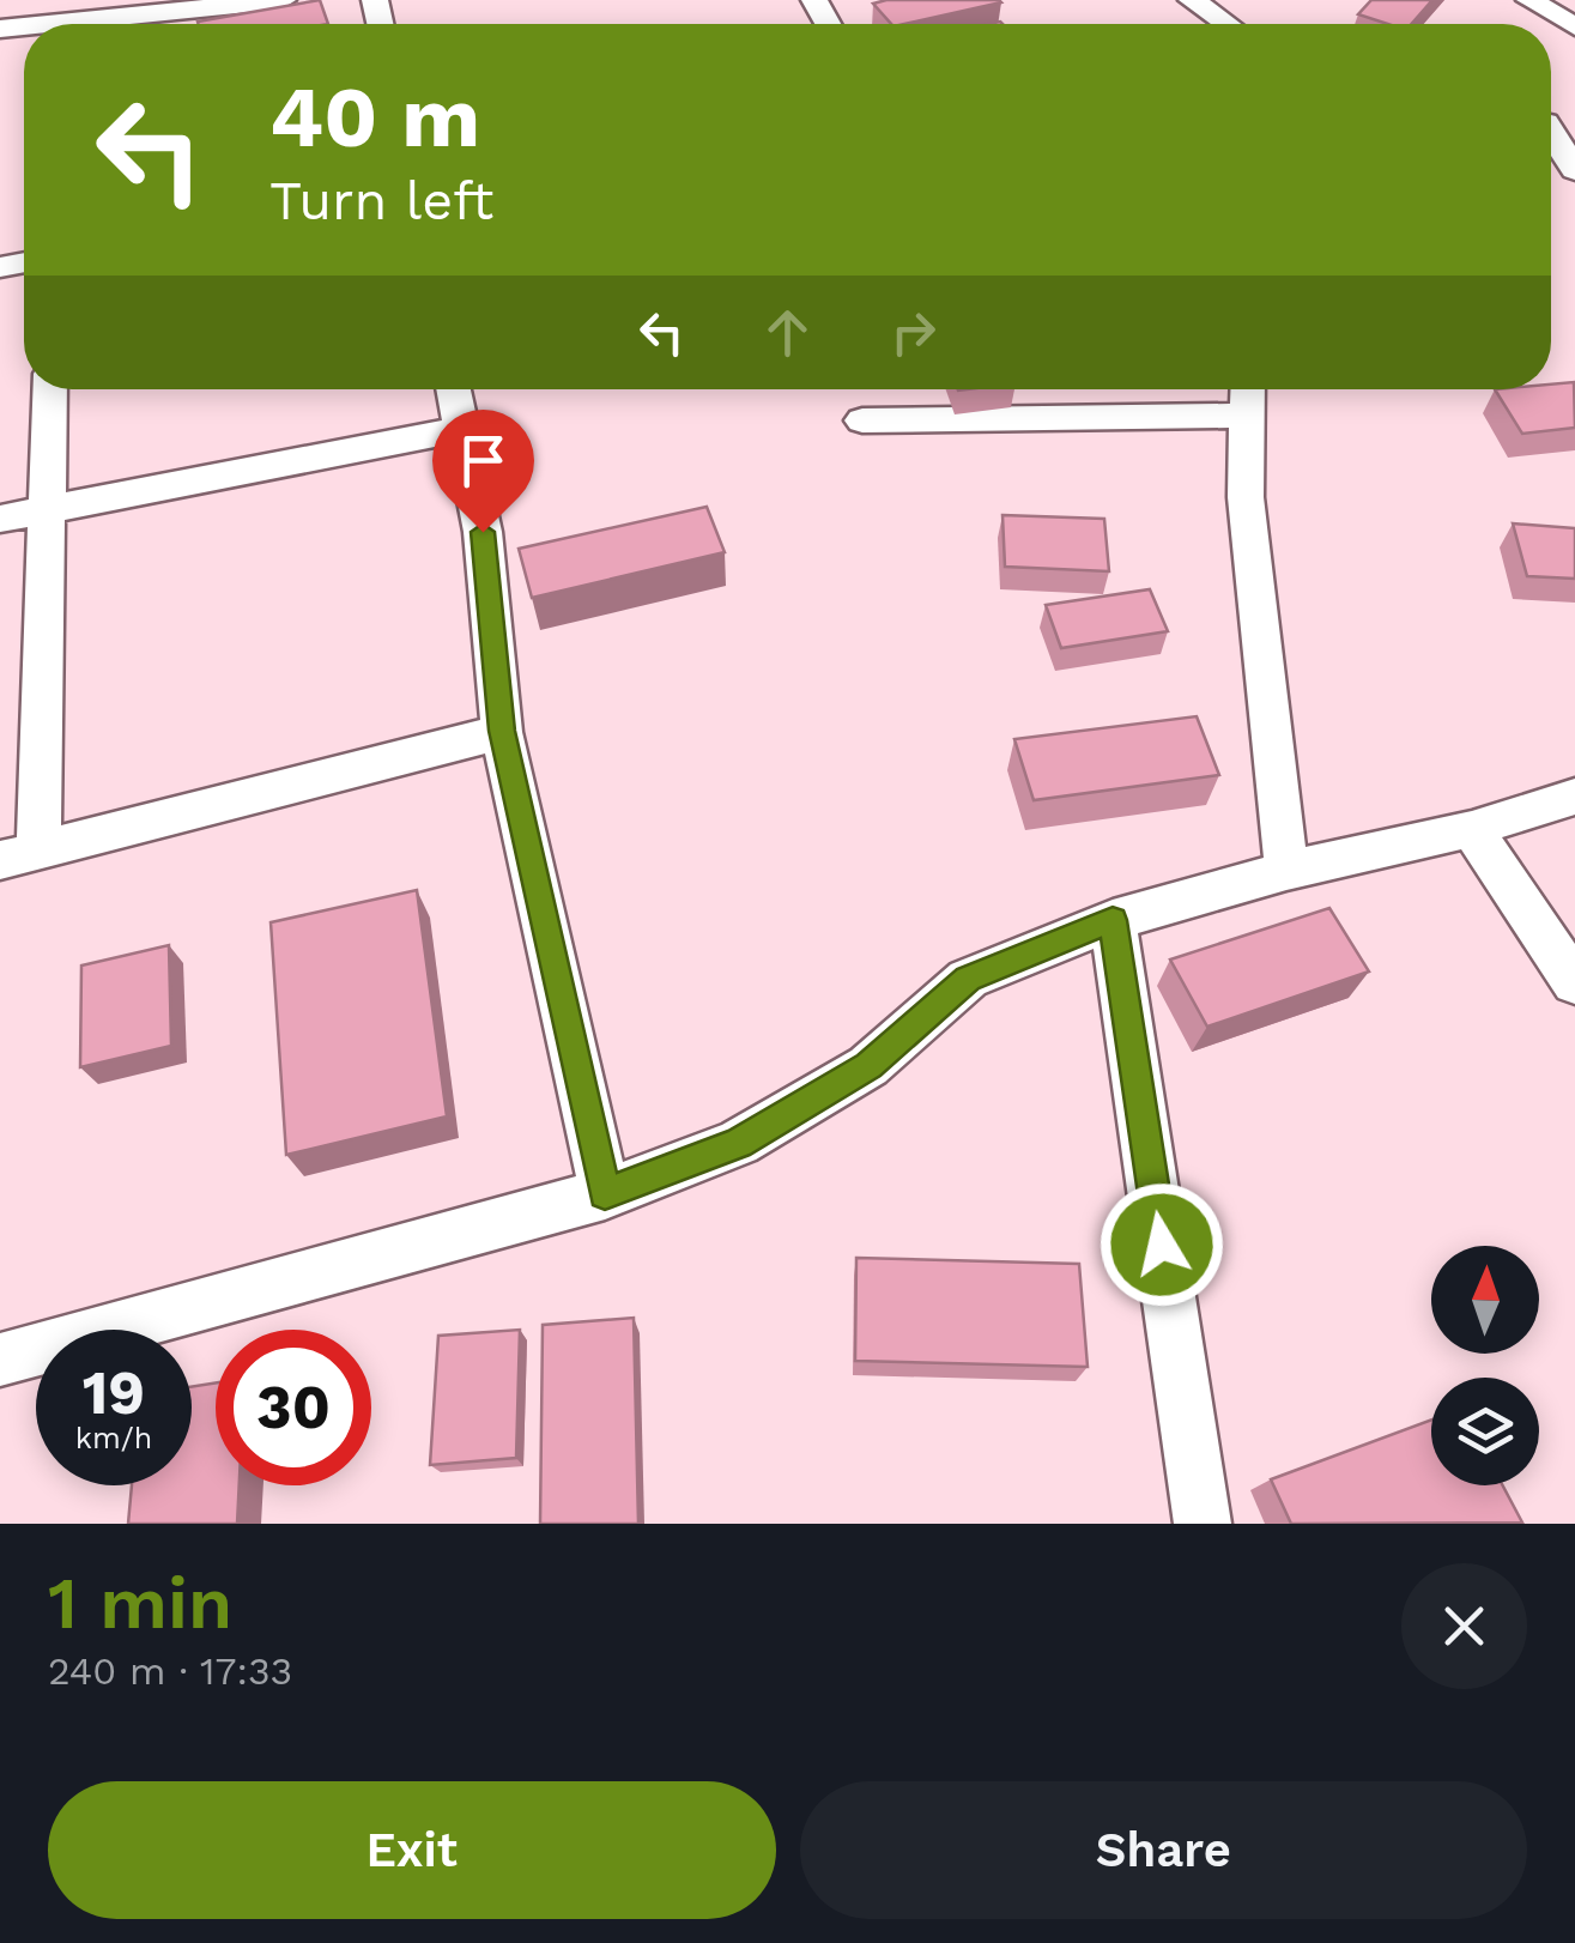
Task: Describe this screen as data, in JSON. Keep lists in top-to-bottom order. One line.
{"north":"top","page":{"turn":["40 m","Turn left"],"speed":"19 km/h","limit":"30","heading":["1 min","240 m · 17:33"],"buttons":["Exit","Share"]}}
